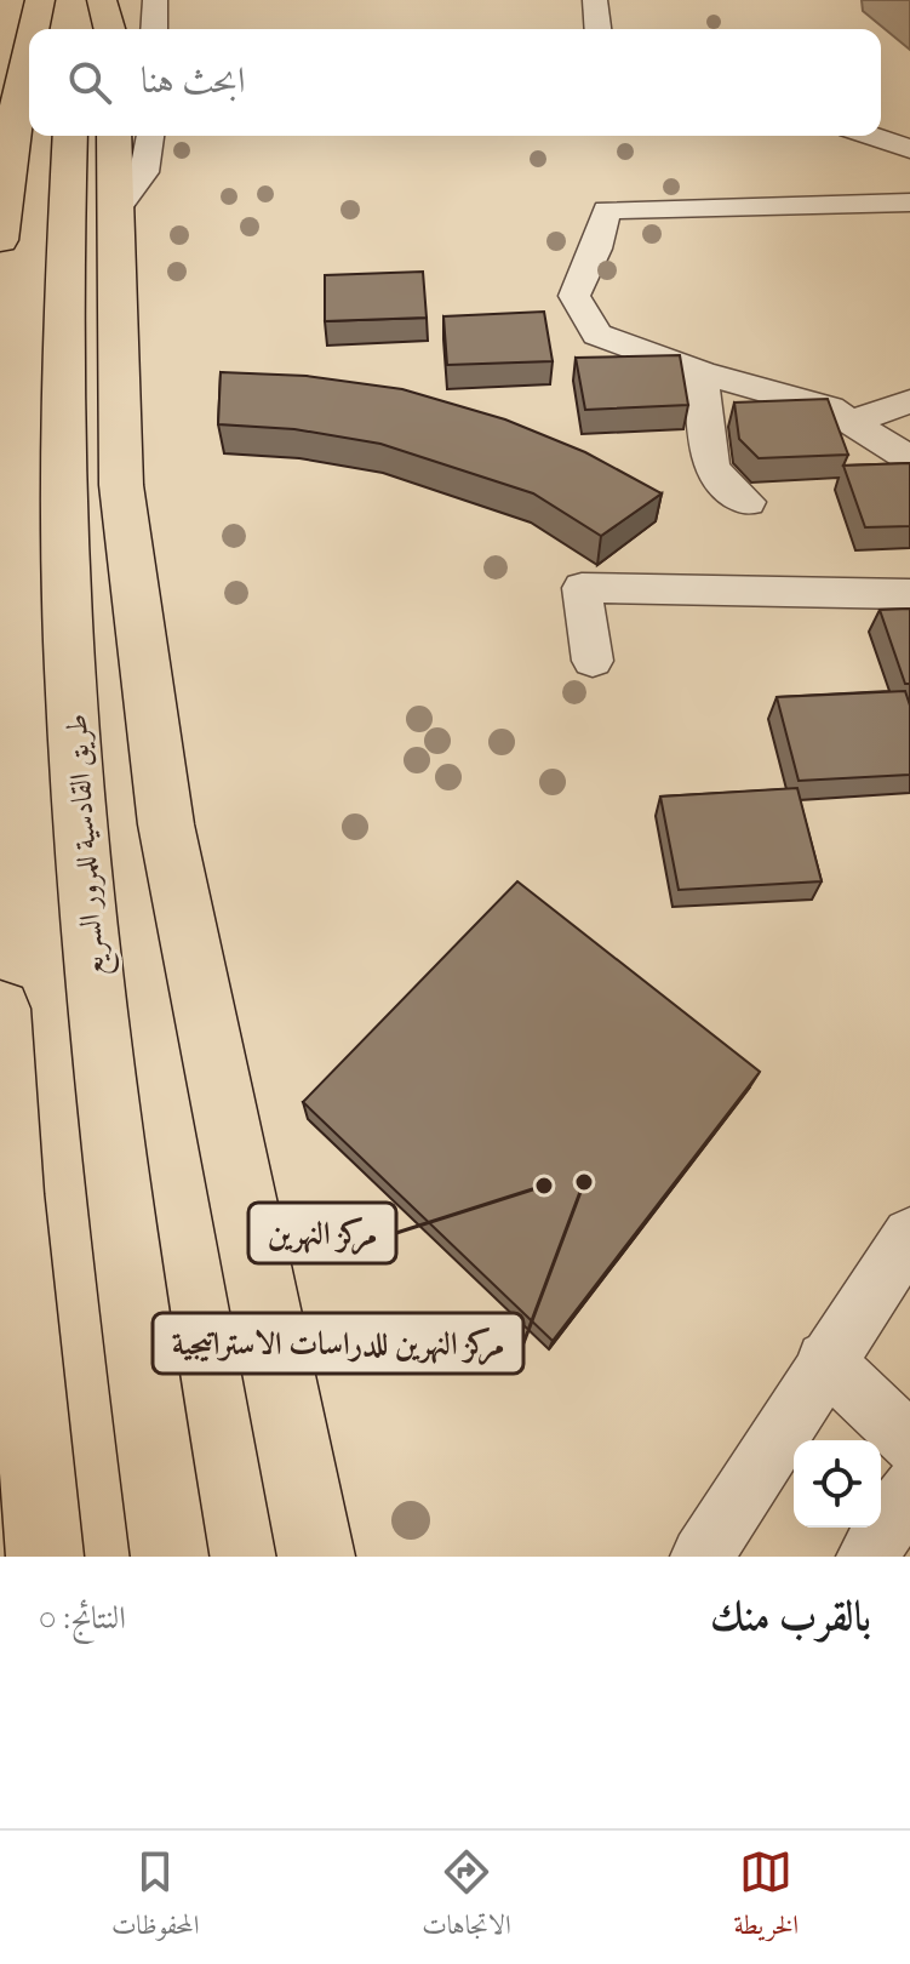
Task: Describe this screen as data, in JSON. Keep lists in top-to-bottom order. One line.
{"streets":{"highway":["طريق القادسية للمرور السريع"]},"places":["مركز النهرين للدراسات الاستراتيجية","مركز النهرين"],"page":{"search":"ابحث هنا","heading":["بالقرب منك","النتائج: 0"],"nav":["الخريطة","الاتجاهات","المحفوظات"]}}
